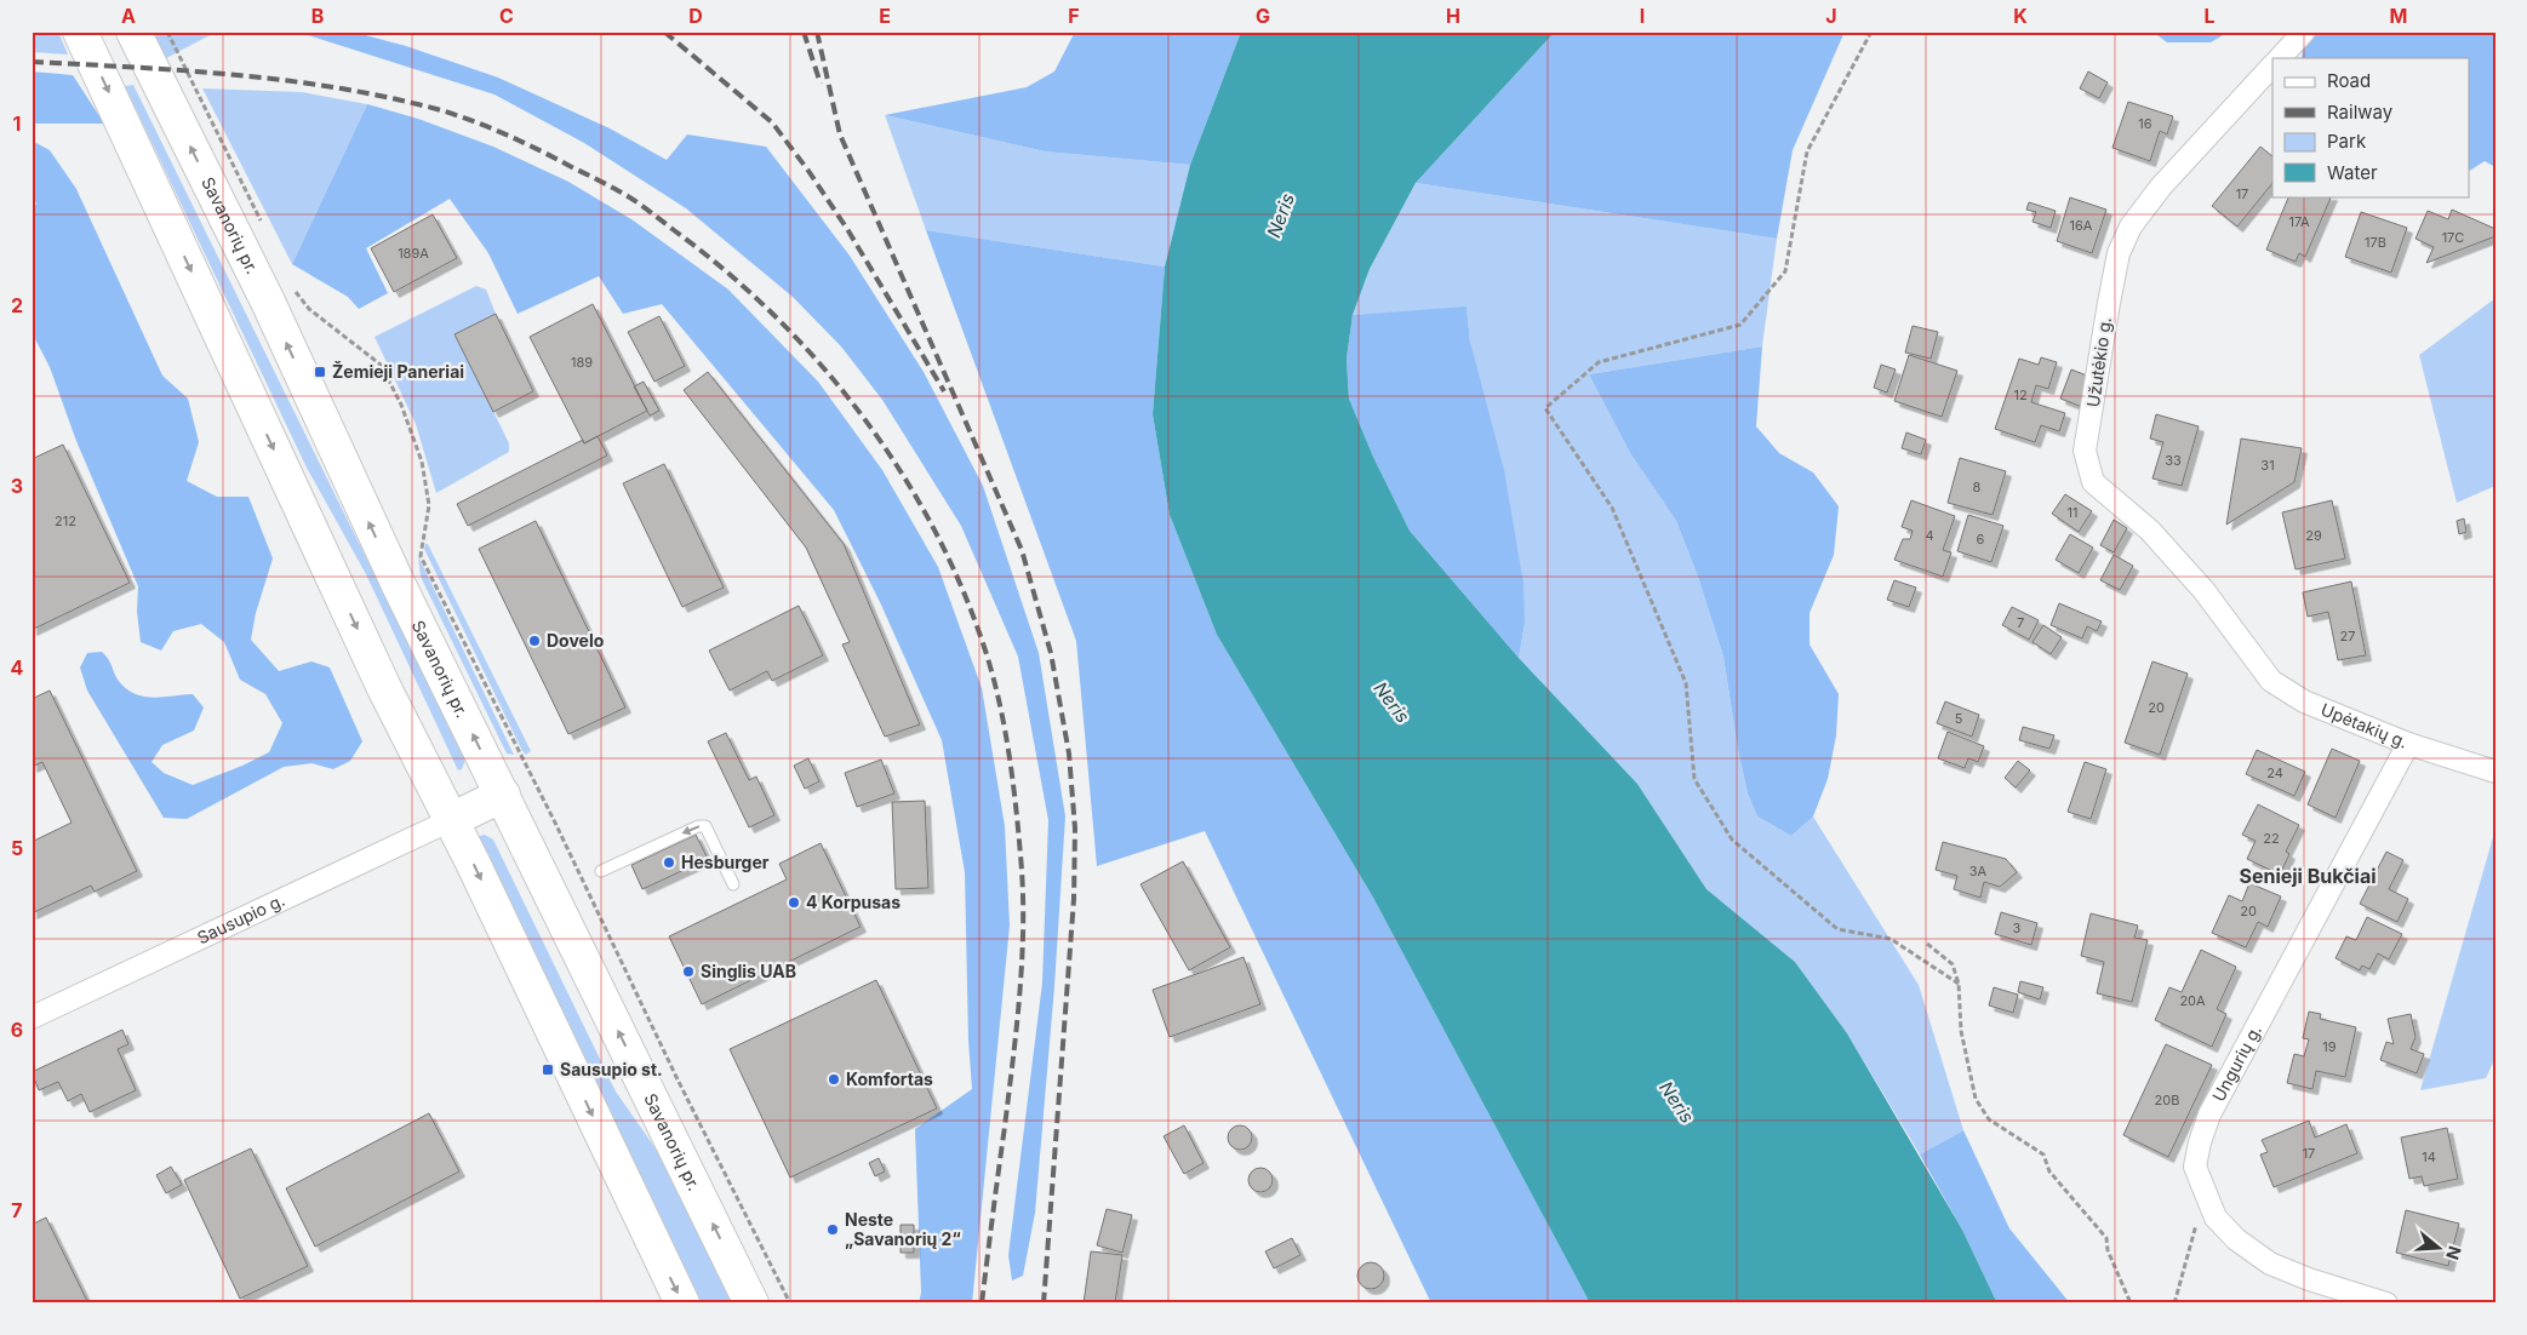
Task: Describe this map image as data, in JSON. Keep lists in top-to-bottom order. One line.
{"streets":{"highway":["Savanorių pr."],"street":["Užutėkio g.","Upėtakių g.","Sausupio g.","Ungurių g."]},"crossings":[["Užutėkio g.","Upėtakių g."],["Upėtakių g.","Ungurių g."]],"districts":["Senieji Bukčiai"],"water":["Neris"],"places":{"transit":["Žemieji Paneriai","Sausupio st."],"other":["Dovelo","Hesburger","4 Korpusas","Singlis UAB","Komfortas","Neste „Savanorių 2“"]},"house_numbers":["16","17","17A","16A","17C","17B","189A","189","12","33","31","8","11","212","4","29","6","7","27","20","5","24","22","3A","20","3","20A","19","20B","17","14"],"legend":["Road","Railway","Park","Water"],"north":"right","grid":{"columns":["A","B","C","D","E","F","G","H","I","J","K","L","M"],"rows":["1","2","3","4","5","6","7"]}}
